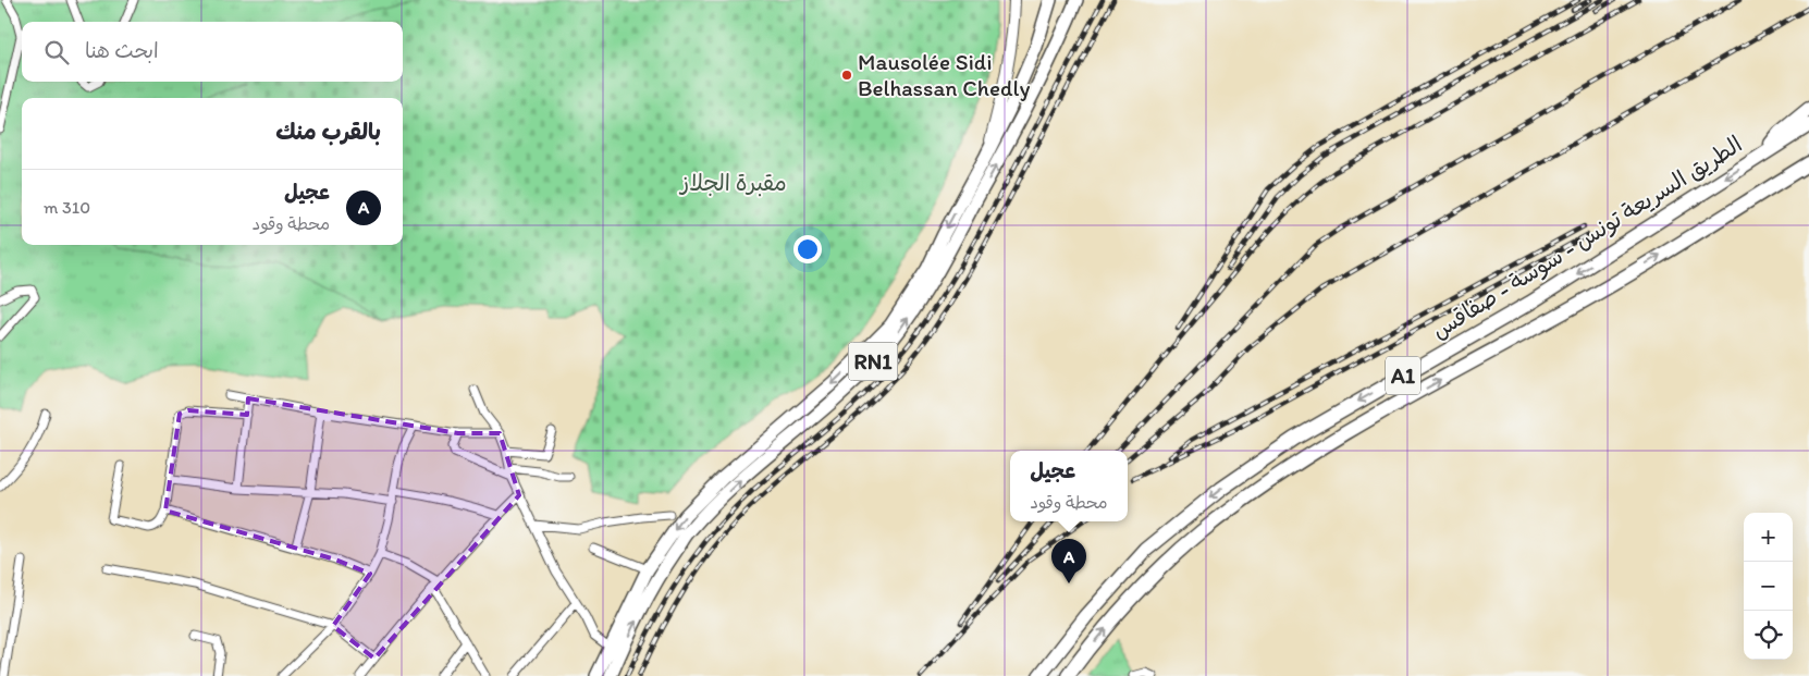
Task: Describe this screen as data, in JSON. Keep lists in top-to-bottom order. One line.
{"streets":{"highway":["الطريق السريعة تونس - سوسة - صفاقس","A1"],"main road":["RN1"]},"parks":["مقبرة الجلاز"],"places":["Mausolée Sidi Belhassan Chedly"],"page":{"search":"ابحث هنا","heading":"بالقرب منك","list":[{"mark":"A","name":"عجيل","note":"محطة وقود","value":"310 m"}],"popup":["عجيل","محطة وقود"],"map_buttons":["+","−"],"pins":"A"}}
